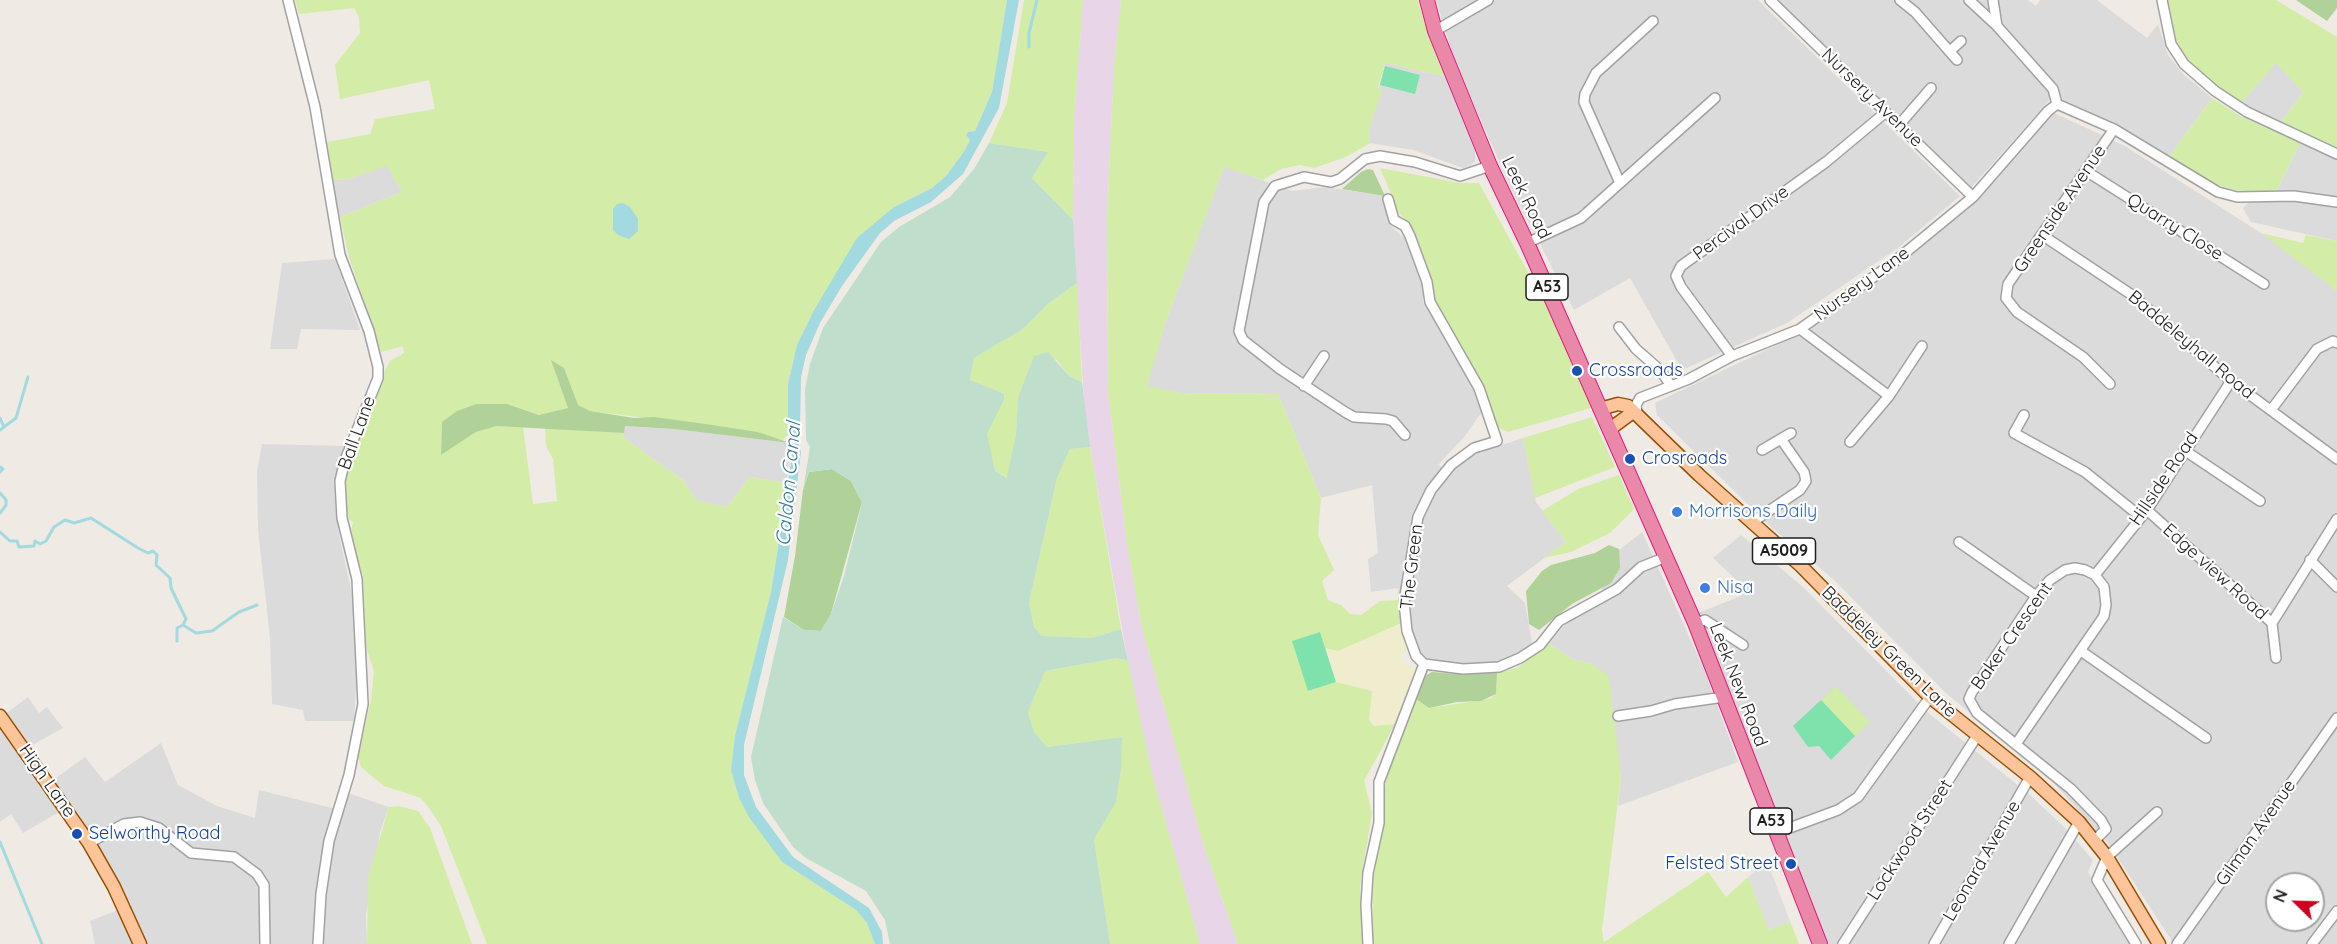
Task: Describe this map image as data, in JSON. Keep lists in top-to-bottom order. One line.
{"streets":{"highway":["Leek Road","A53","Leek New Road"],"main road":["A5009","Baddeley Green Lane","High Lane"],"street":["Nursery Avenue","Greenside Avenue","Percival Drive","Quarry Close","Nursery Lane","Baddeleyhall Road","Ball Lane","Hillside Road","The Green","Edge view Road","Baker Crescent","Gilman Avenue","Lockwood Street","Leonard Avenue"]},"crossings":[["Nursery Avenue","Percival Drive"],["Nursery Avenue","Nursery Lane"],["Leek Road","Leek New Road"],["Greenside Avenue","Quarry Close"],["Greenside Avenue","Baddeleyhall Road"],["Percival Drive","Nursery Lane"],["Nursery Lane","Baddeley Green Lane"],["Baddeleyhall Road","Hillside Road"],["Hillside Road","Edge view Road"],["Hillside Road","Baker Crescent"],["Baker Crescent","Baddeley Green Lane"],["Baker Crescent","Lockwood Street"],["Baddeley Green Lane","Lockwood Street"],["Baddeley Green Lane","Leonard Avenue"]],"water":["Caldon Canal"],"places":["Crossroads","Crosroads","Morrisons Daily","Nisa","Selworthy Road","Felsted Street"],"north":"top left"}
